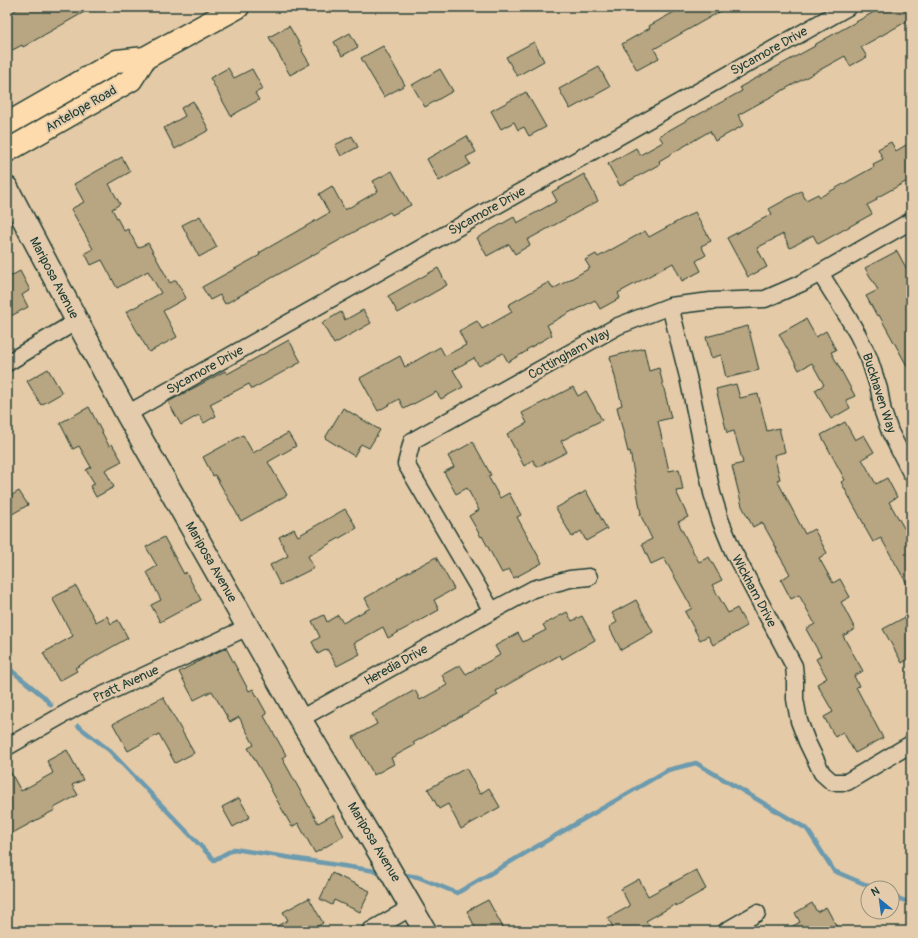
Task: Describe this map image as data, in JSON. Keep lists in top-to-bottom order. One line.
{"streets":{"main road":["Antelope Road"],"street":["Sycamore Drive","Mariposa Avenue","Cottingham Way","Buckhaven Way","Wickham Drive","Heredia Drive","Pratt Avenue"]},"crossings":[["Sycamore Drive","Mariposa Avenue"],["Mariposa Avenue","Heredia Drive"],["Mariposa Avenue","Pratt Avenue"],["Cottingham Way","Buckhaven Way"],["Cottingham Way","Wickham Drive"],["Cottingham Way","Heredia Drive"]],"north":"top left"}
